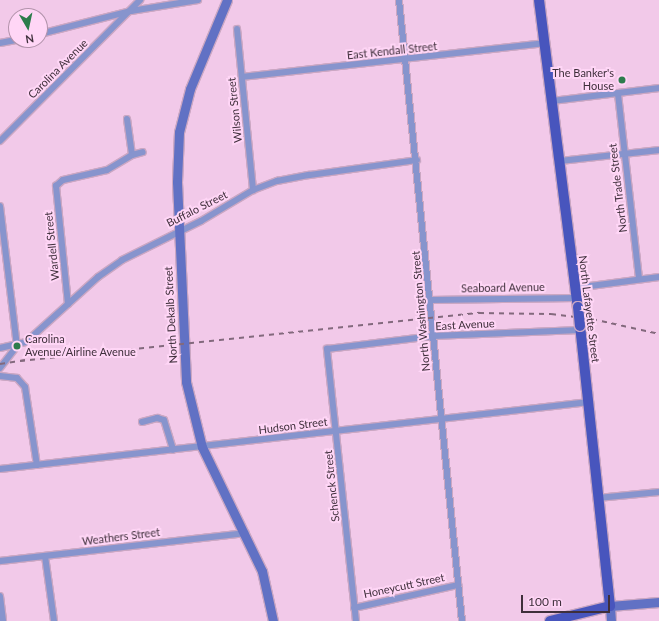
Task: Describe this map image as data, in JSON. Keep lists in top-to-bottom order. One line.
{"streets":{"main road":["North Lafayette Street","North Dekalb Street"],"street":["East Kendall Street","Carolina Avenue","Wilson Street","North Trade Street","Buffalo Street","Wardell Street","Seaboard Avenue","North Washington Street","East Avenue","Hudson Street","Schenck Street","Weathers Street","Honeycutt Street"]},"crossings":[["East Kendall Street","Wilson Street"],["East Kendall Street","North Lafayette Street"],["East Kendall Street","North Washington Street"],["Wilson Street","Buffalo Street"],["North Trade Street","Seaboard Avenue"],["Buffalo Street","Wardell Street"],["Buffalo Street","North Washington Street"],["Buffalo Street","North Dekalb Street"],["Seaboard Avenue","North Lafayette Street"],["Seaboard Avenue","North Washington Street"],["North Lafayette Street","East Avenue"],["North Lafayette Street","Hudson Street"],["North Washington Street","East Avenue"],["North Washington Street","Hudson Street"],["North Washington Street","Honeycutt Street"],["North Dekalb Street","Hudson Street"],["North Dekalb Street","Weathers Street"],["East Avenue","Schenck Street"],["Hudson Street","Schenck Street"],["Schenck Street","Honeycutt Street"]],"places":["The Banker's House","Carolina Avenue/Airline Avenue"],"scale_bar":"100 m","north":"bottom"}
